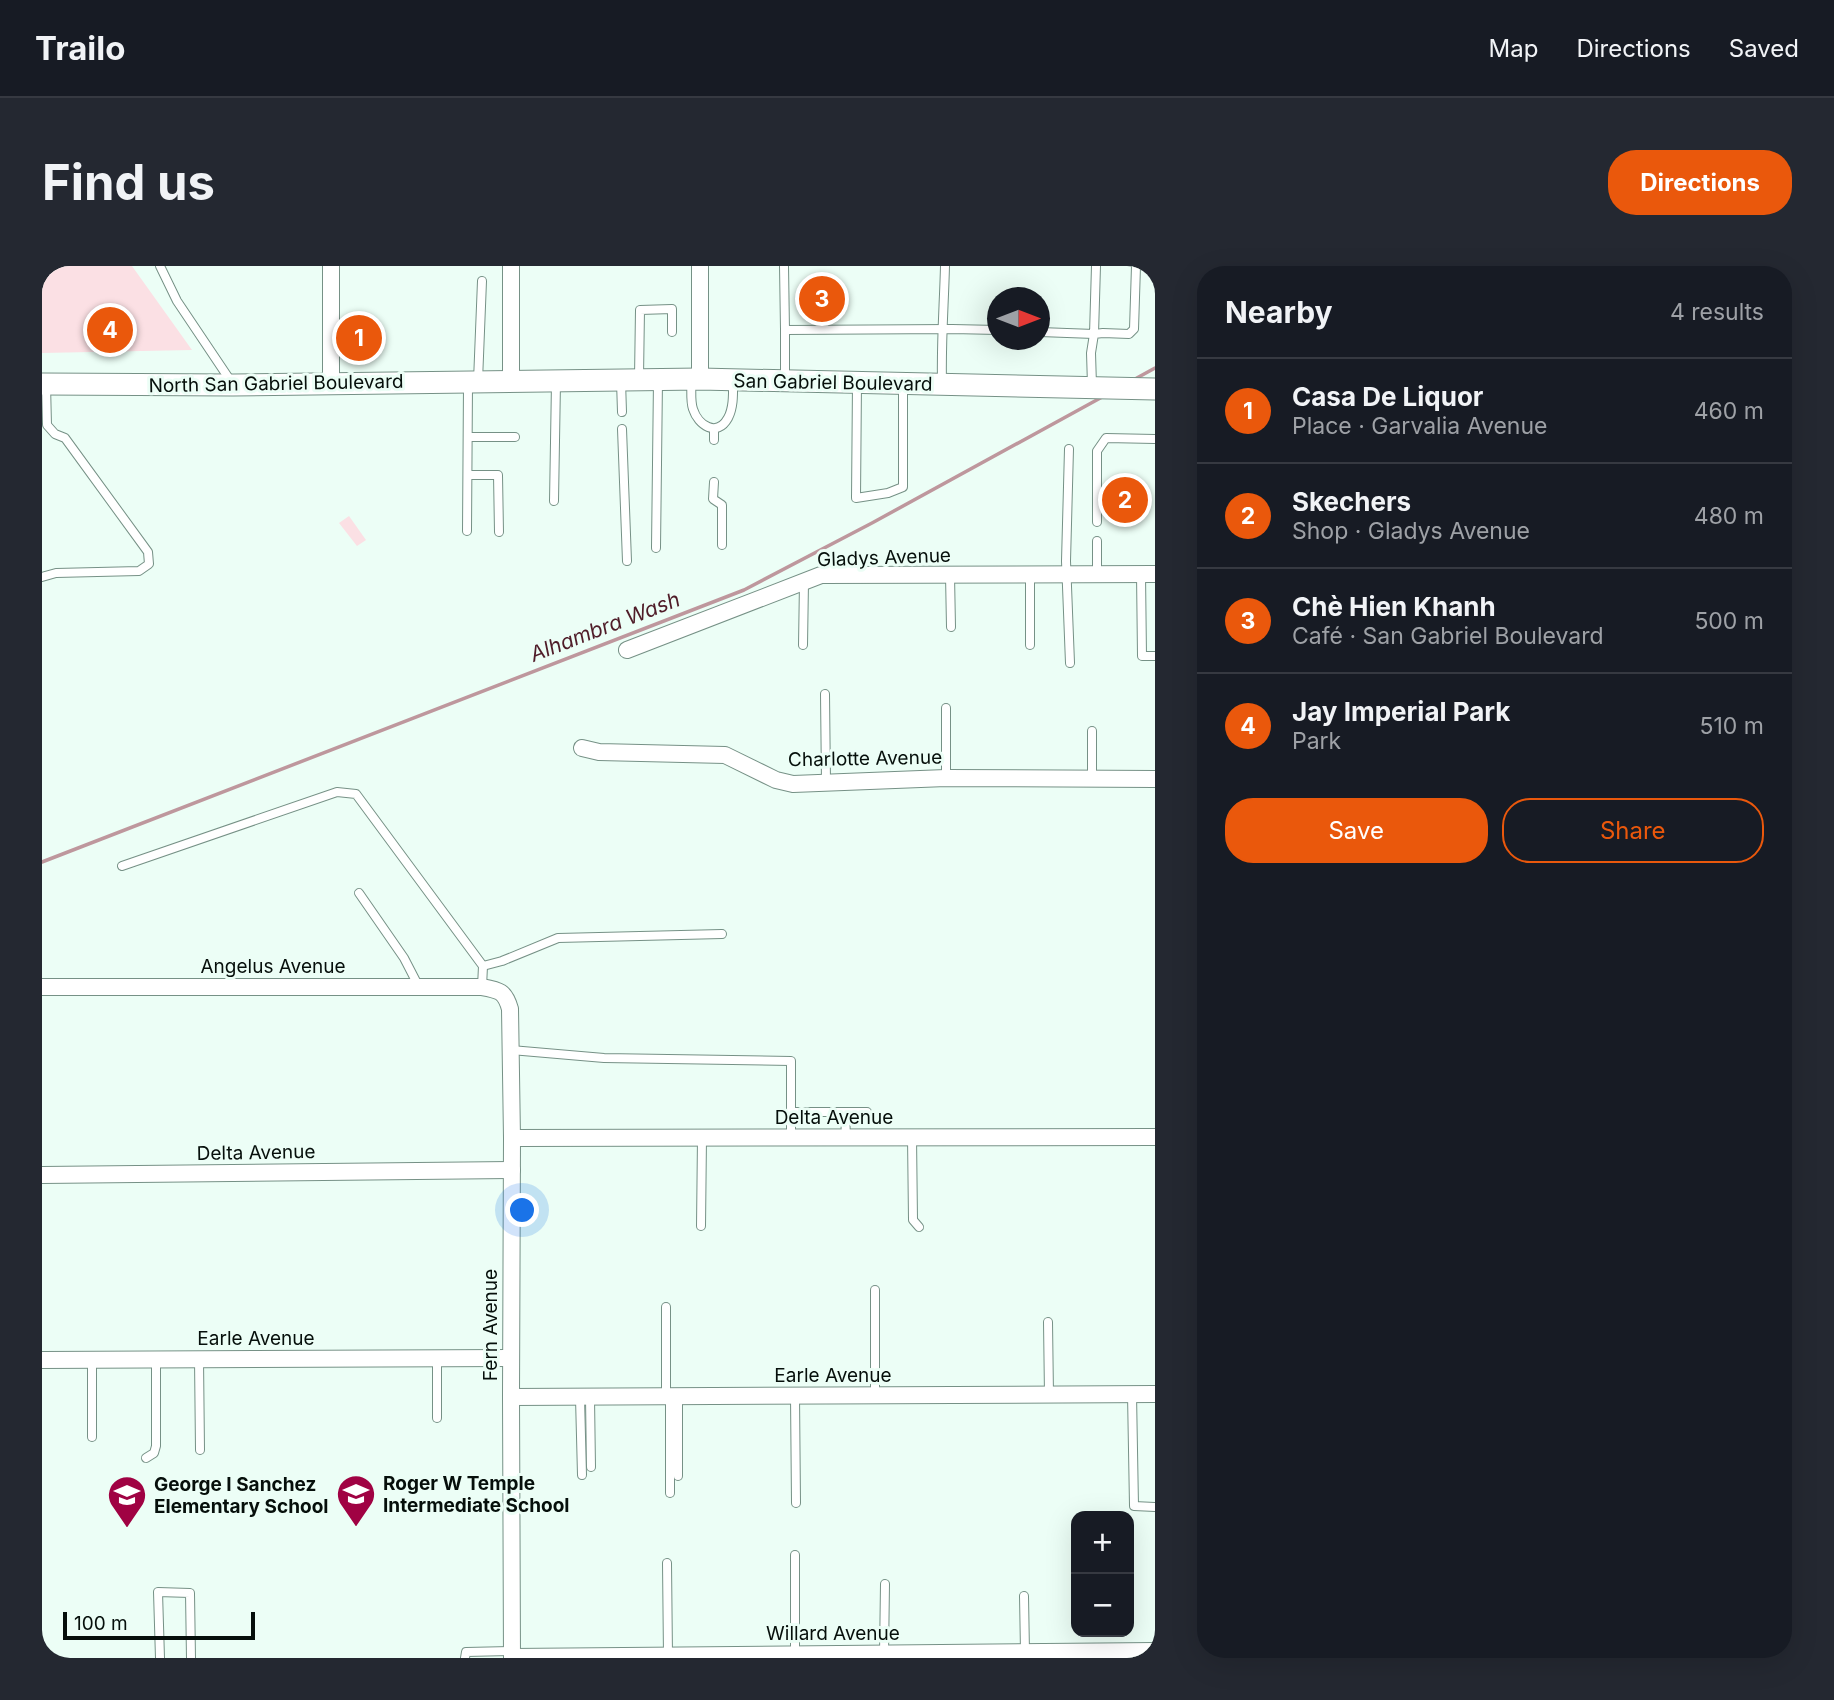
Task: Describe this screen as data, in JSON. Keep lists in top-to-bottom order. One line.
{"streets":{"main road":["San Gabriel Boulevard","North San Gabriel Boulevard"],"street":["Gladys Avenue","Charlotte Avenue","Angelus Avenue","Delta Avenue","Fern Avenue","Earle Avenue","Willard Avenue"]},"crossings":[["San Gabriel Boulevard","North San Gabriel Boulevard"],["Angelus Avenue","Fern Avenue"],["Delta Avenue","Fern Avenue"],["Fern Avenue","Earle Avenue"],["Fern Avenue","Willard Avenue"]],"water":["Alhambra Wash"],"places":{"school or university":["Roger W Temple Intermediate School","George I Sanchez Elementary School"]},"scale_bar":"100 m","north":"right","page":{"header":"Trailo","nav":["Map","Directions","Saved"],"buttons":["Directions",["Save","Share"]],"title":"Find us","heading":["Nearby","4 results"],"pins":["3","4","1","2"],"list":[{"mark":"1","name":"Casa De Liquor","note":"Place · Garvalia Avenue","value":"460 m"},{"mark":"2","name":"Skechers","note":"Shop · Gladys Avenue","value":"480 m"},{"mark":"3","name":"Chè Hien Khanh","note":"Café · San Gabriel Boulevard","value":"500 m"},{"mark":"4","name":"Jay Imperial Park","note":"Park","value":"510 m"}],"map_buttons":["+","−"],"scale":"100 m"}}
